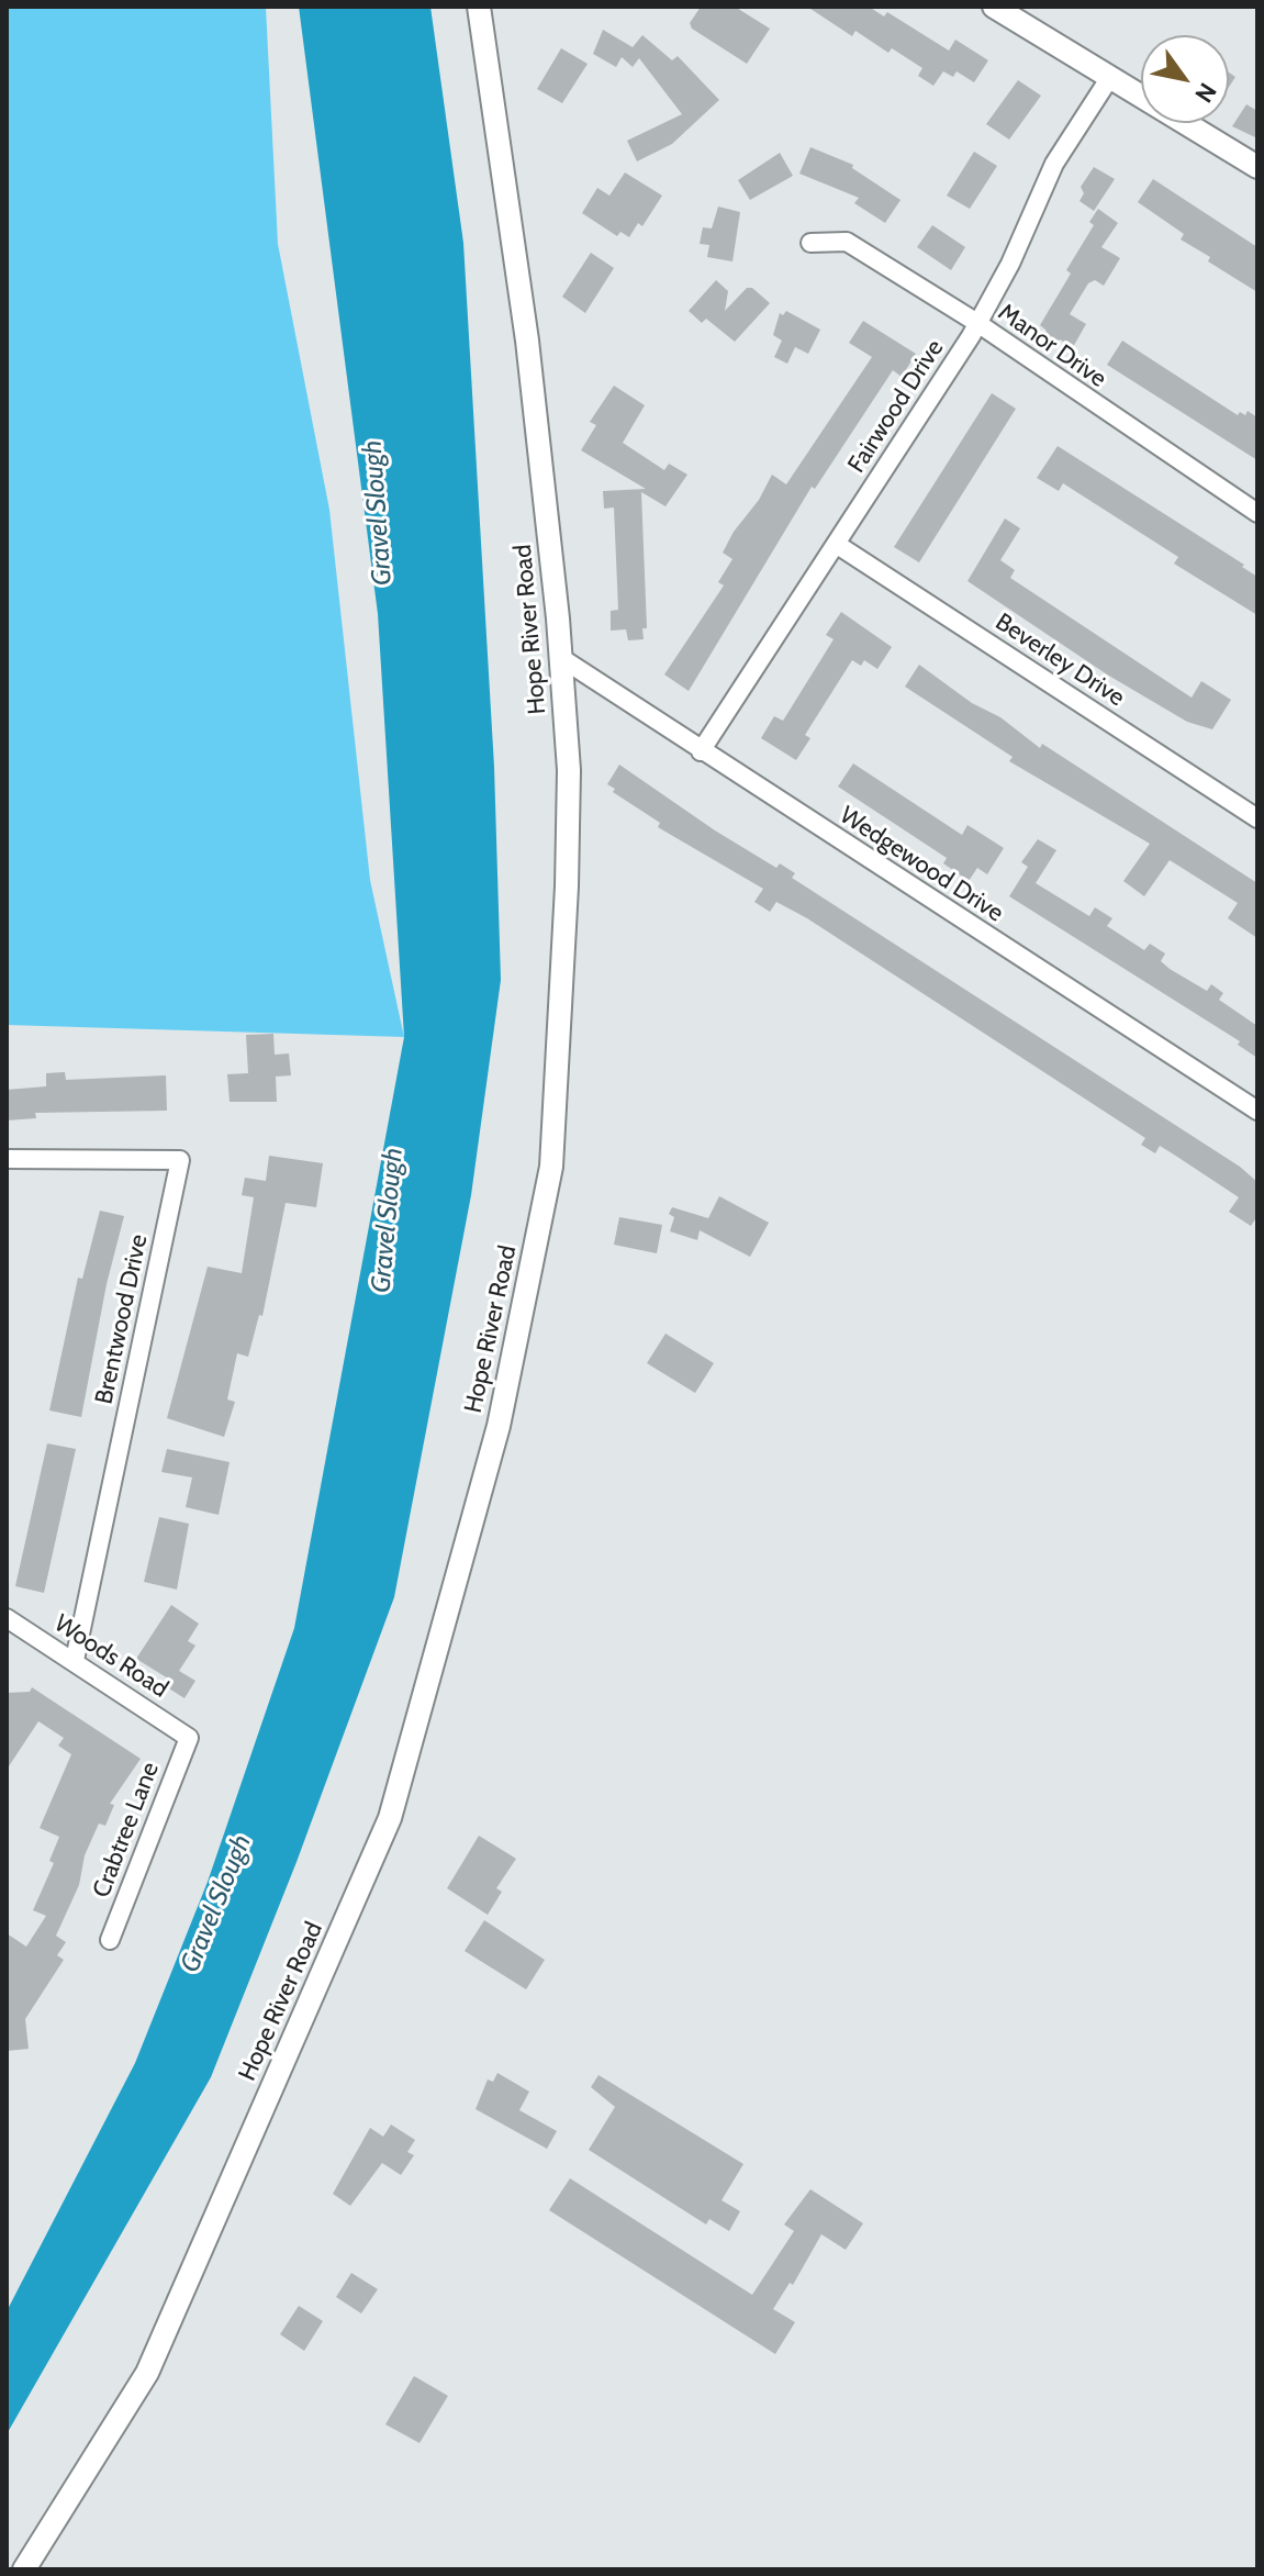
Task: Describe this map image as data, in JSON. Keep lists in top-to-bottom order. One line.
{"streets":{"street":["Manor Drive","Fairwood Drive","Hope River Road","Beverley Drive","Wedgewood Drive","Brentwood Drive","Woods Road","Crabtree Lane"]},"crossings":[["Manor Drive","Fairwood Drive"],["Fairwood Drive","Beverley Drive"],["Fairwood Drive","Wedgewood Drive"],["Hope River Road","Wedgewood Drive"],["Brentwood Drive","Woods Road"],["Woods Road","Crabtree Lane"]],"water":["Gravel Slough"],"north":"bottom right"}
